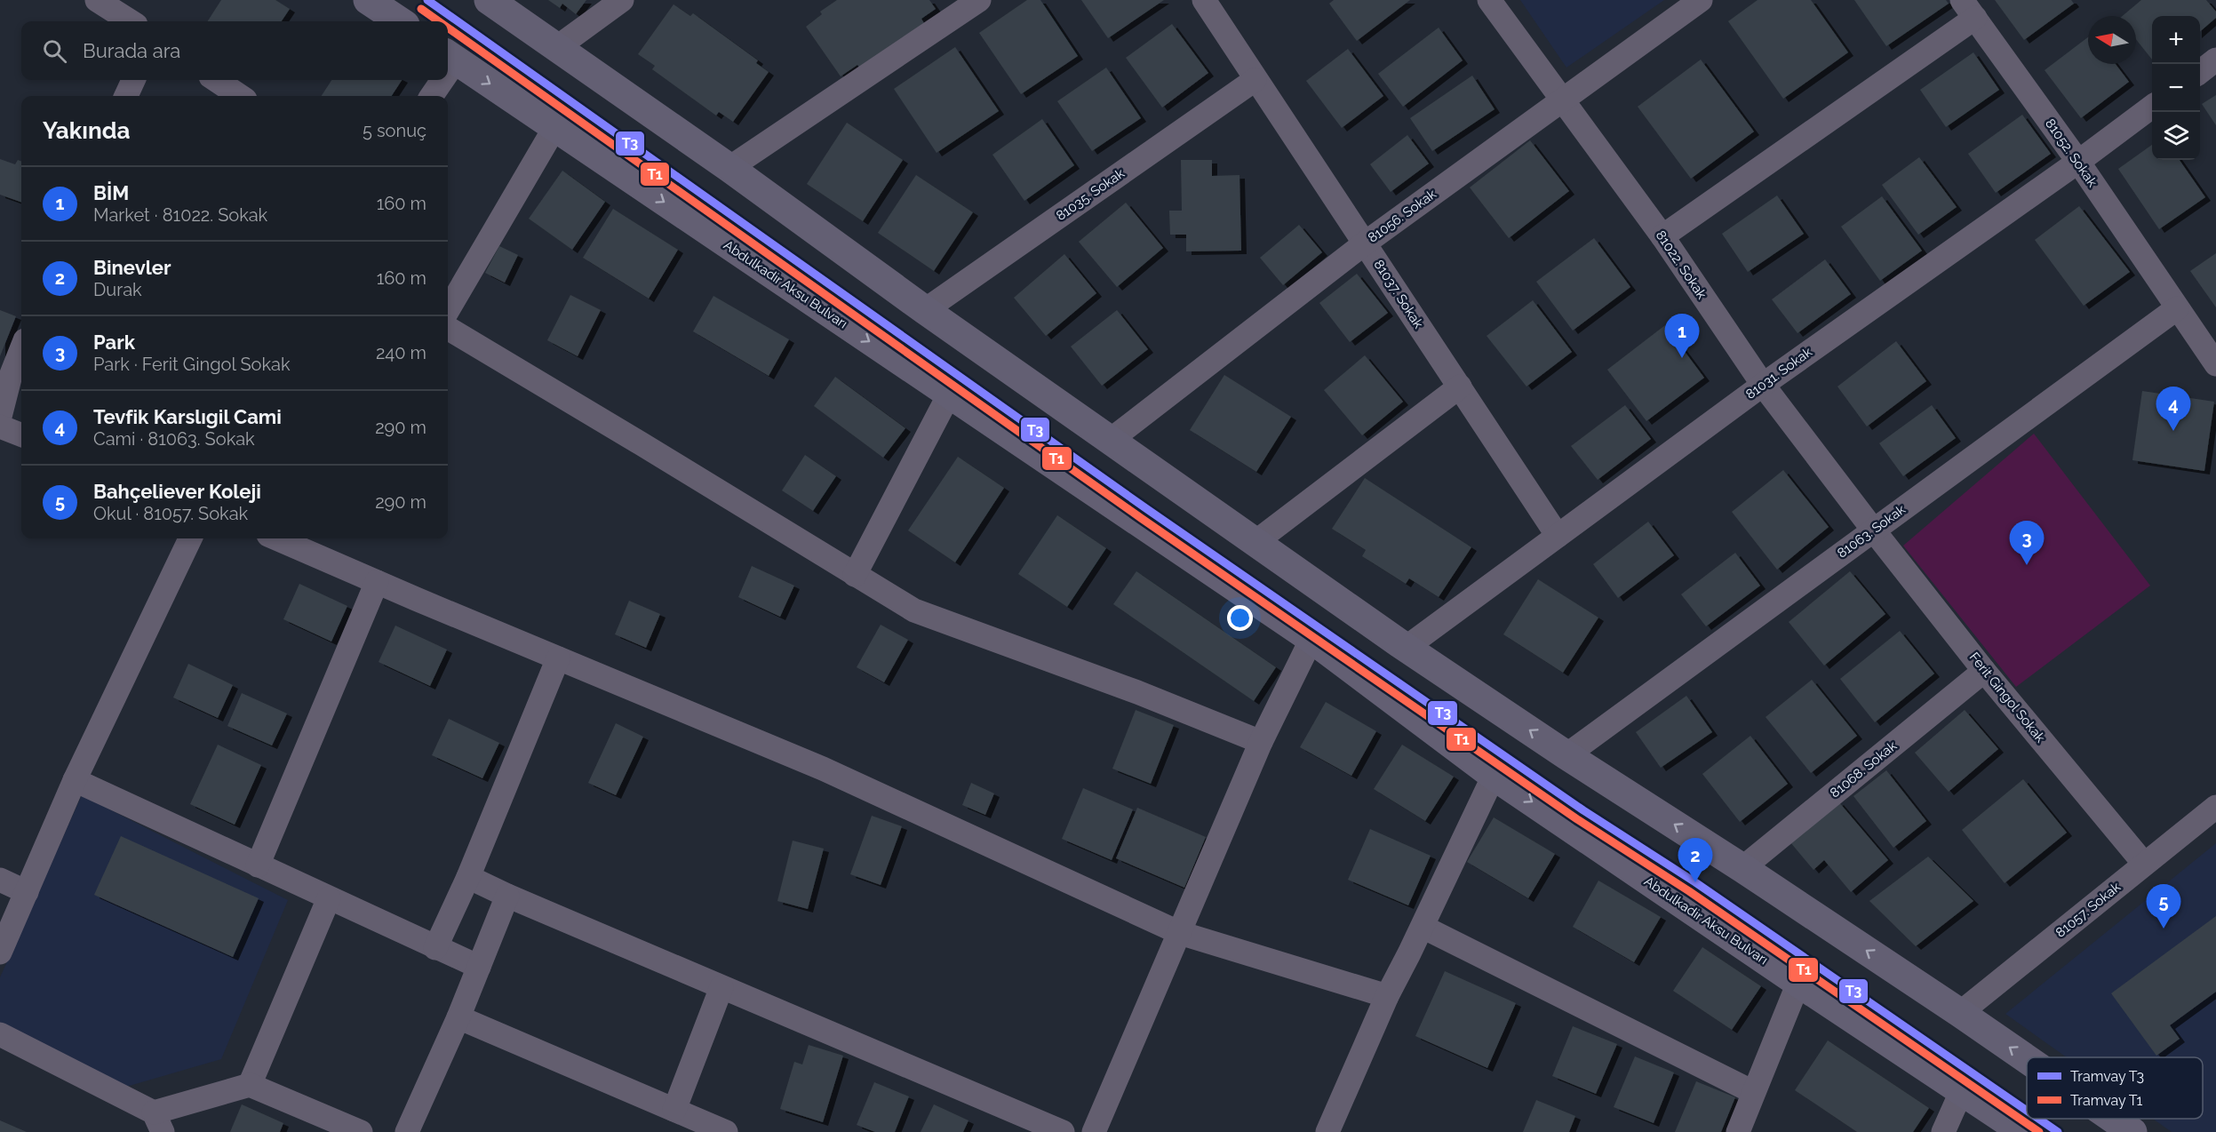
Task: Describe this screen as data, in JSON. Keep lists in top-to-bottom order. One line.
{"streets":{"main road":["Abdulkadir Aksu Bulvarı"],"street":["81052. Sokak","81035. Sokak","81056. Sokak","81022. Sokak","81037. Sokak","81031. Sokak","81063. Sokak","Ferit Gingol Sokak","81068. Sokak","81057. Sokak"]},"crossings":[["81052. Sokak","81031. Sokak"],["81052. Sokak","81063. Sokak"],["81035. Sokak","81037. Sokak"],["81056. Sokak","81022. Sokak"],["81056. Sokak","81037. Sokak"],["81022. Sokak","81031. Sokak"],["81022. Sokak","81063. Sokak"],["81022. Sokak","Ferit Gingol Sokak"],["81037. Sokak","81031. Sokak"],["81063. Sokak","Ferit Gingol Sokak"],["Ferit Gingol Sokak","81068. Sokak"],["Ferit Gingol Sokak","81057. Sokak"]],"lines":["tram line T3","tram line T1"],"legend":["Tramvay T3","Tramvay T1"],"north":"left","page":{"map_buttons":["+","−"],"search":"Burada ara","heading":["Yakında","5 sonuç"],"list":[{"mark":"1","name":"BİM","note":"Market · 81022. Sokak","value":"160 m"},{"mark":"2","name":"Binevler","note":"Durak","value":"160 m"},{"mark":"3","name":"Park","note":"Park · Ferit Gingol Sokak","value":"240 m"},{"mark":"4","name":"Tevfik Karslıgil Cami","note":"Cami · 81063. Sokak","value":"290 m"},{"mark":"5","name":"Bahçeliever Koleji","note":"Okul · 81057. Sokak","value":"290 m"}],"pins":["1","4","3","2","5"]}}
